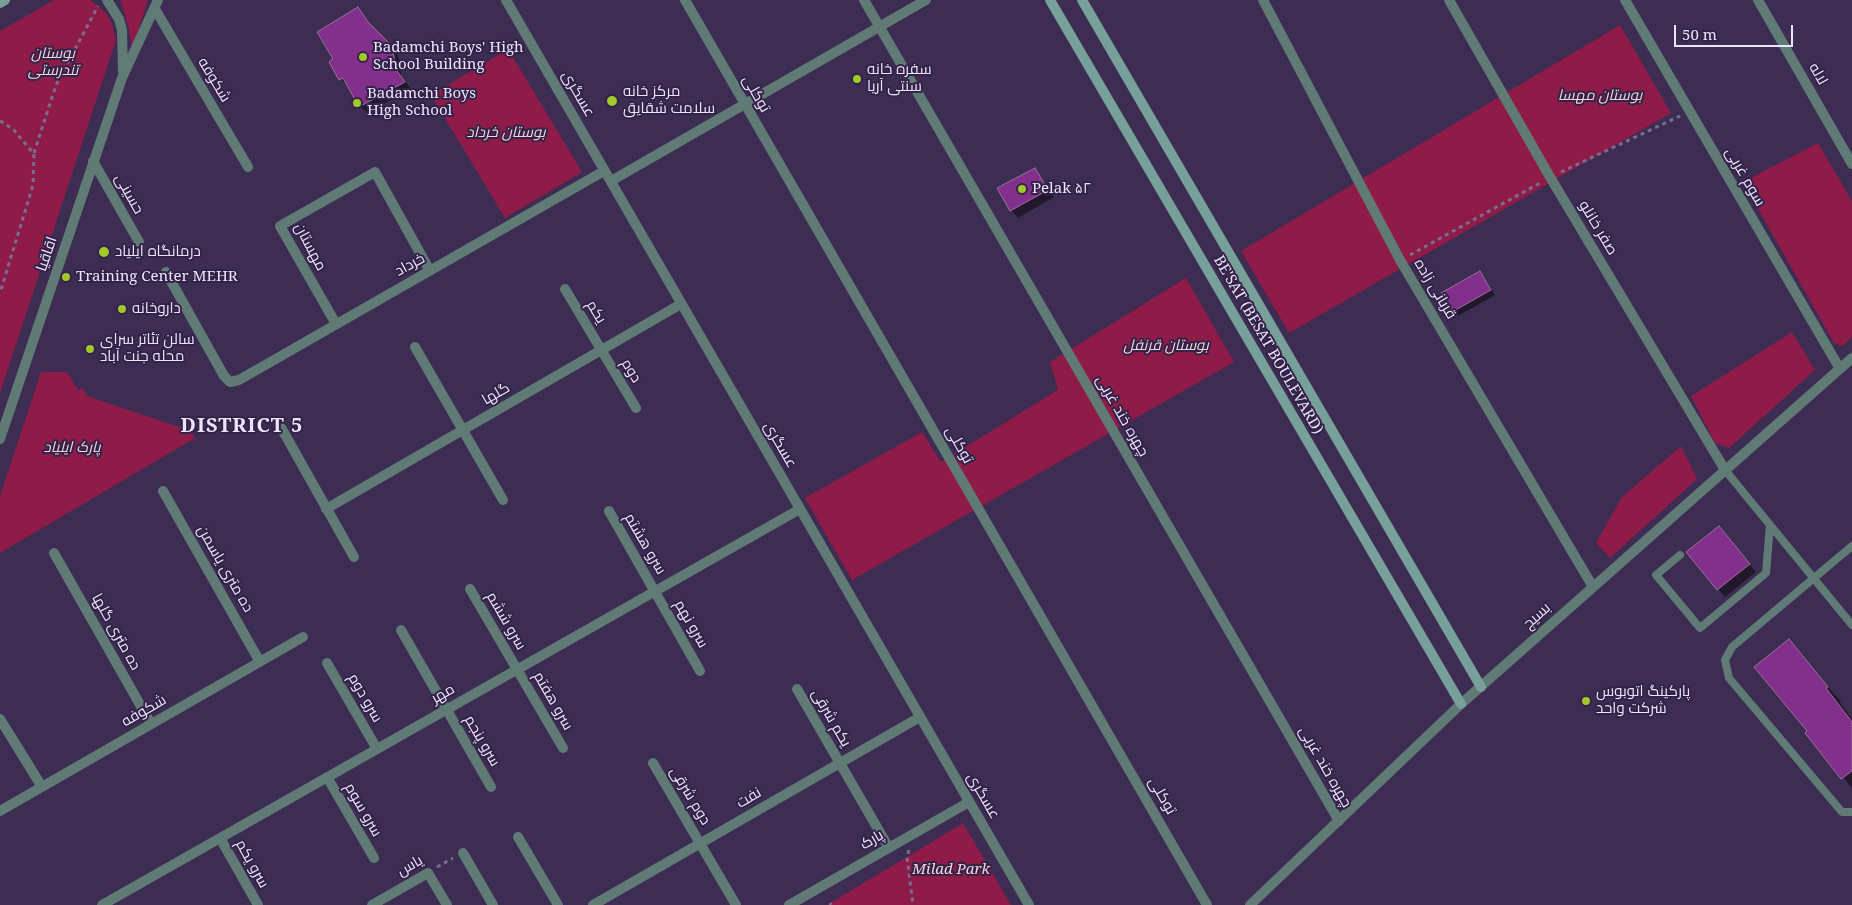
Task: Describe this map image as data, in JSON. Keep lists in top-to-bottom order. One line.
{"streets":{"street":["لاله","شکوفه","عسگری","توکلی","سوم غربی","حسینی","صفر خانلو","مهستان","اقاقیا","خرداد","قربانی زاده","یکم","BE'SAT (BESAT BOULEVARD)","دوم","گلها","چهره خند غربی","سرو هشتم","ده متری یاسمن","بسیج","سرو ششم","سرو نهم","ده متری گلها","مهر","سرو دوم","سرو هفتم","یکم شرقی","سرو پنجم","دوم شرقی","نفت","سرو سوم","پارک","سرو یکم","یاس"]},"crossings":[["شکوفه","ده متری یاسمن"],["شکوفه","ده متری گلها"],["عسگری","خرداد"],["عسگری","گلها"],["عسگری","مهر"],["عسگری","نفت"],["عسگری","پارک"],["سوم غربی","بسیج"],["حسینی","اقاقیا"],["صفر خانلو","بسیج"],["مهستان","خرداد"],["قربانی زاده","بسیج"],["یکم","دوم"],["یکم","گلها"],["BE'SAT (BESAT BOULEVARD)","بسیج"],["دوم","گلها"],["چهره خند غربی","بسیج"],["سرو هشتم","سرو نهم"],["سرو هشتم","مهر"],["سرو ششم","مهر"],["سرو ششم","سرو هفتم"],["سرو نهم","مهر"],["مهر","سرو دوم"],["مهر","سرو هفتم"],["مهر","سرو پنجم"],["مهر","سرو سوم"],["مهر","سرو یکم"],["یکم شرقی","نفت"],["یکم شرقی","پارک"],["دوم شرقی","نفت"]],"districts":["DISTRICT 5"],"parks":["بوستان تندرستی","بوستان مهسا","بوستان خرداد","بوستان قرنفل","پارک ایلیاد","Milad Park"],"places":["Badamchi Boys' High School Building","سفره خانه سنتی آریا","مرکز خانه سلامت شقایق","Badamchi Boys High School","Pelak ۵۲","درمانگاه ایلیاد","Training Center MEHR","داروخانه","سالن تئاتر سرای محله جنت آباد","پارکینگ اتوبوس شرکت واحد"],"scale_bar":"50 m"}
